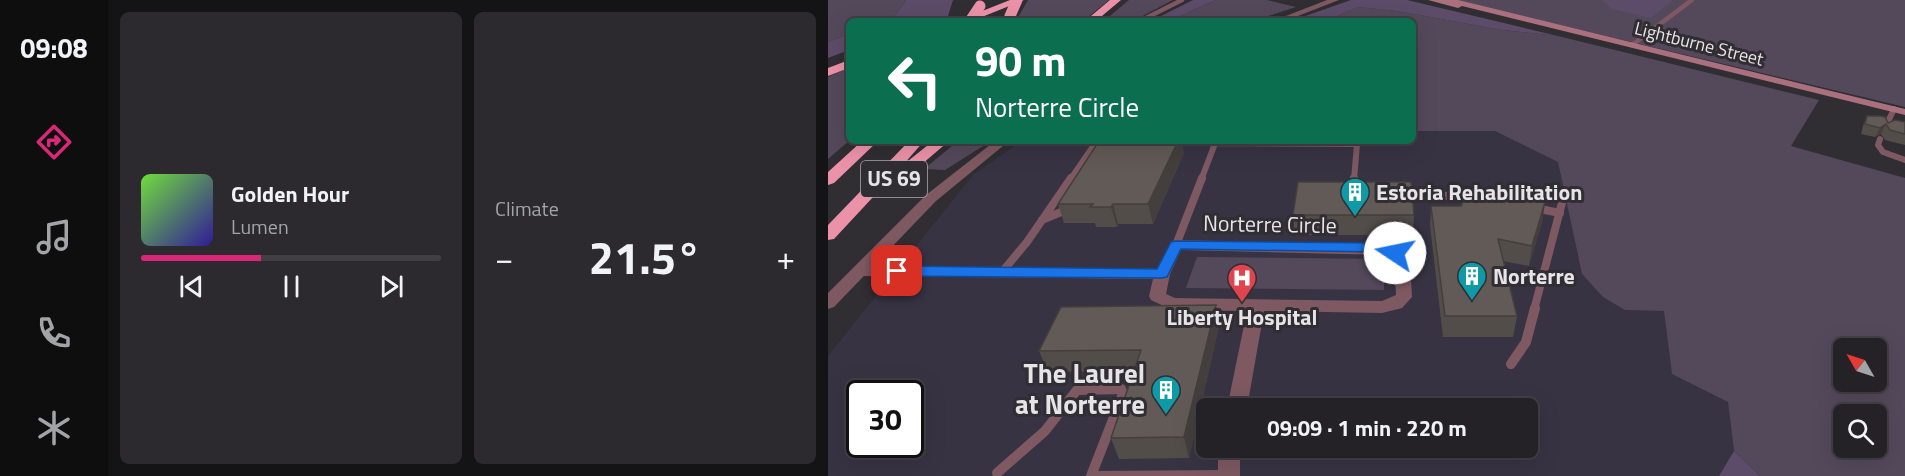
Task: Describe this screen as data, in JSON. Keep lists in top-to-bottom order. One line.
{"streets":{"highway":["US 69"],"main road":["Lightburne Street"],"street":["Norterre Circle"]},"places":{"building":["Estoria Rehabilitation","Norterre","The Laurel at Norterre"],"hospital":["Liberty Hospital"]},"north":"top left","page":{"tabs":"09:08","tile":"Climate","turn":["90 m","Norterre Circle"],"song":["Golden Hour","Lumen"],"heat":["−","21.5°","+"],"limit":"30","trip":"09:09 · 1 min · 220 m"}}
